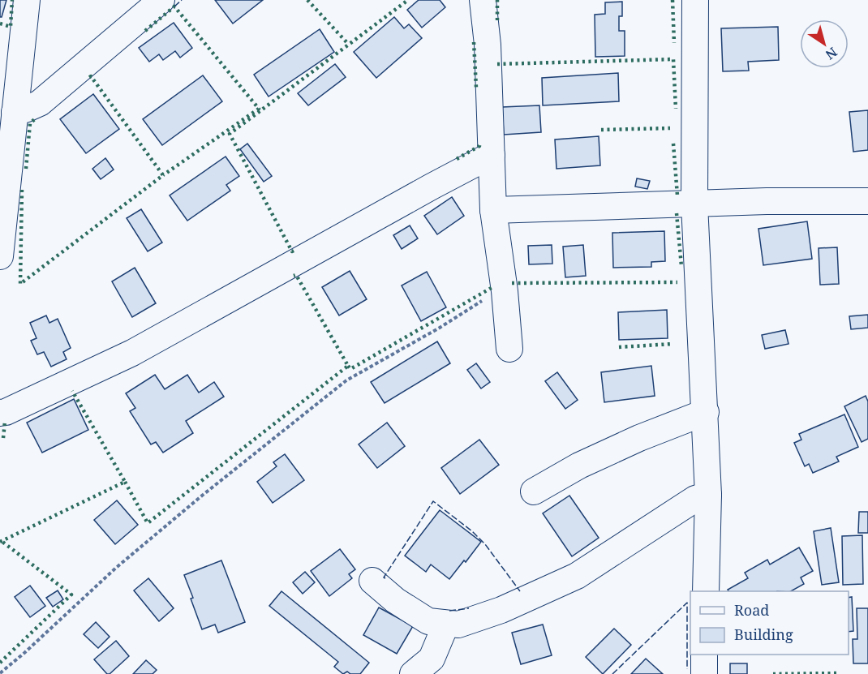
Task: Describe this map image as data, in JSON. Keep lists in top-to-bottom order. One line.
{"legend":["Road","Building"],"north":"bottom right"}
